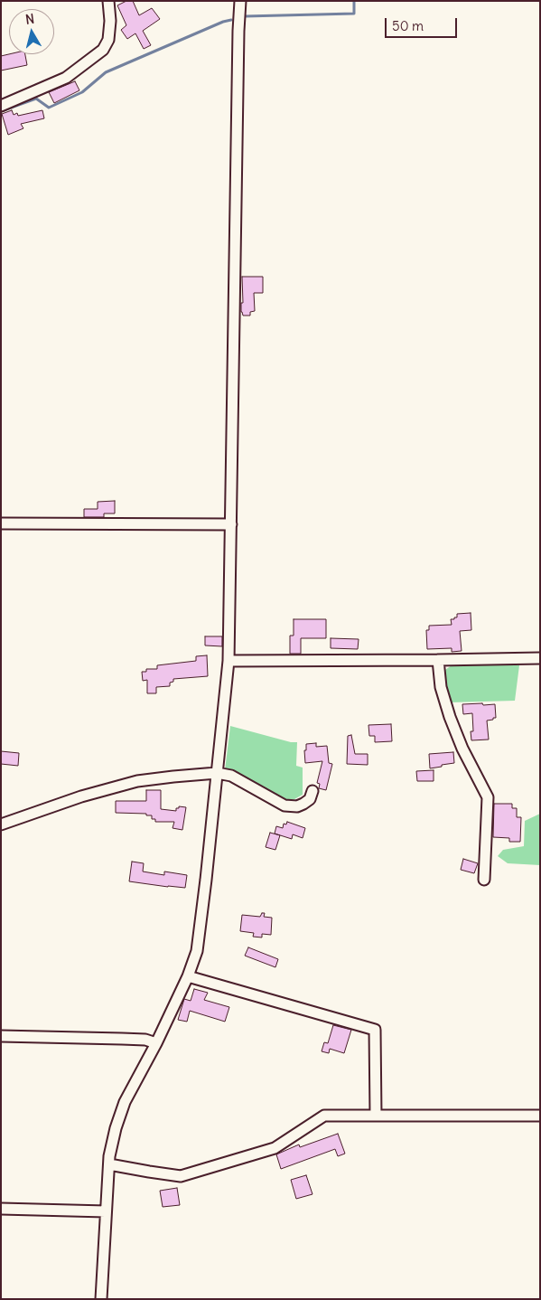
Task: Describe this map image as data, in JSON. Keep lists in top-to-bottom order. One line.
{"scale_bar":"50 m","north":"top"}
